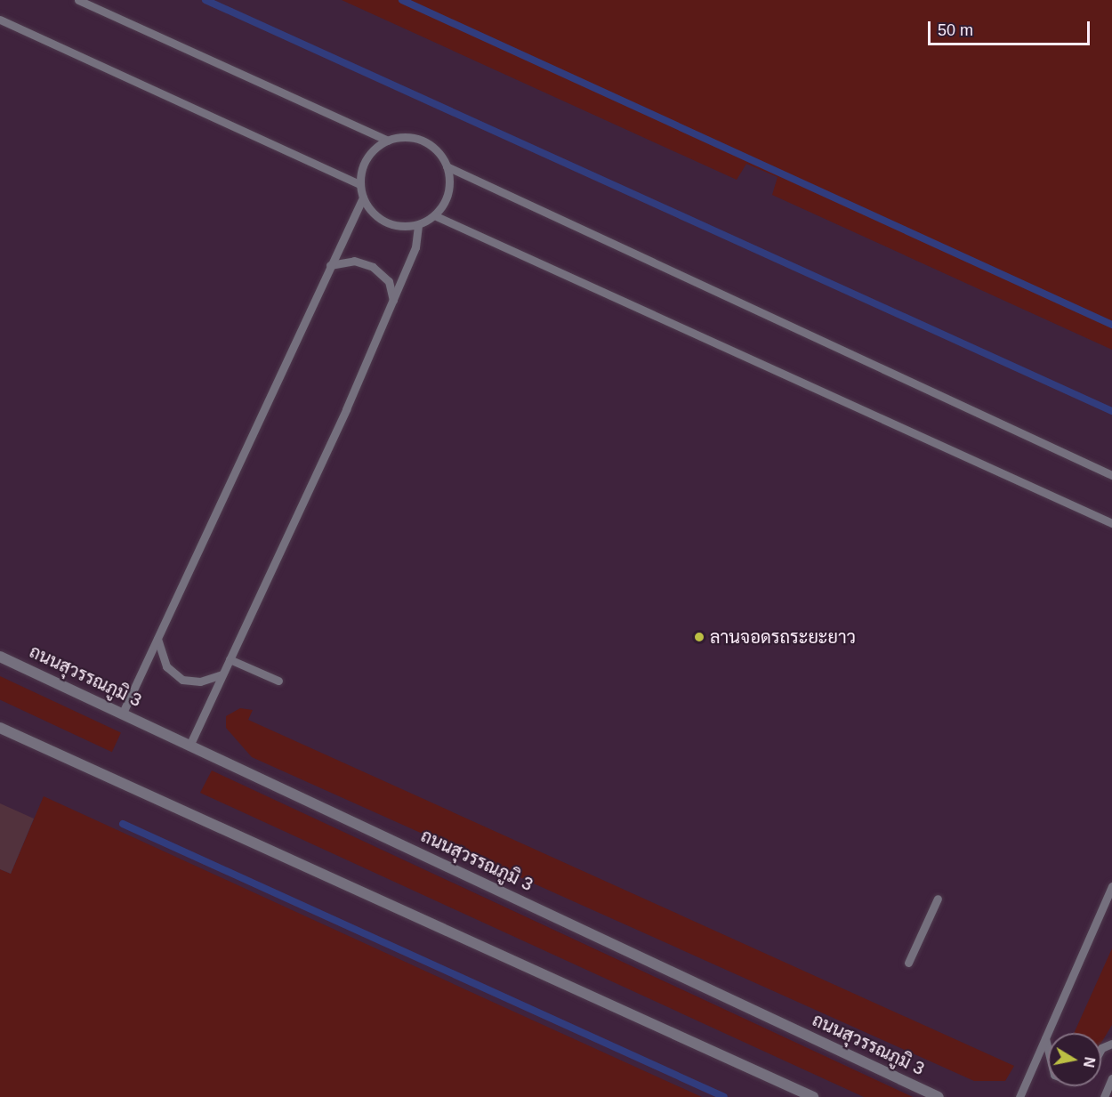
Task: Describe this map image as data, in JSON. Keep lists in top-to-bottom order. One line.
{"streets":{"street":["ถนนสุวรรณภูมิ 3"]},"places":["ลานจอดรถระยะยาว"],"scale_bar":"50 m","north":"right"}
